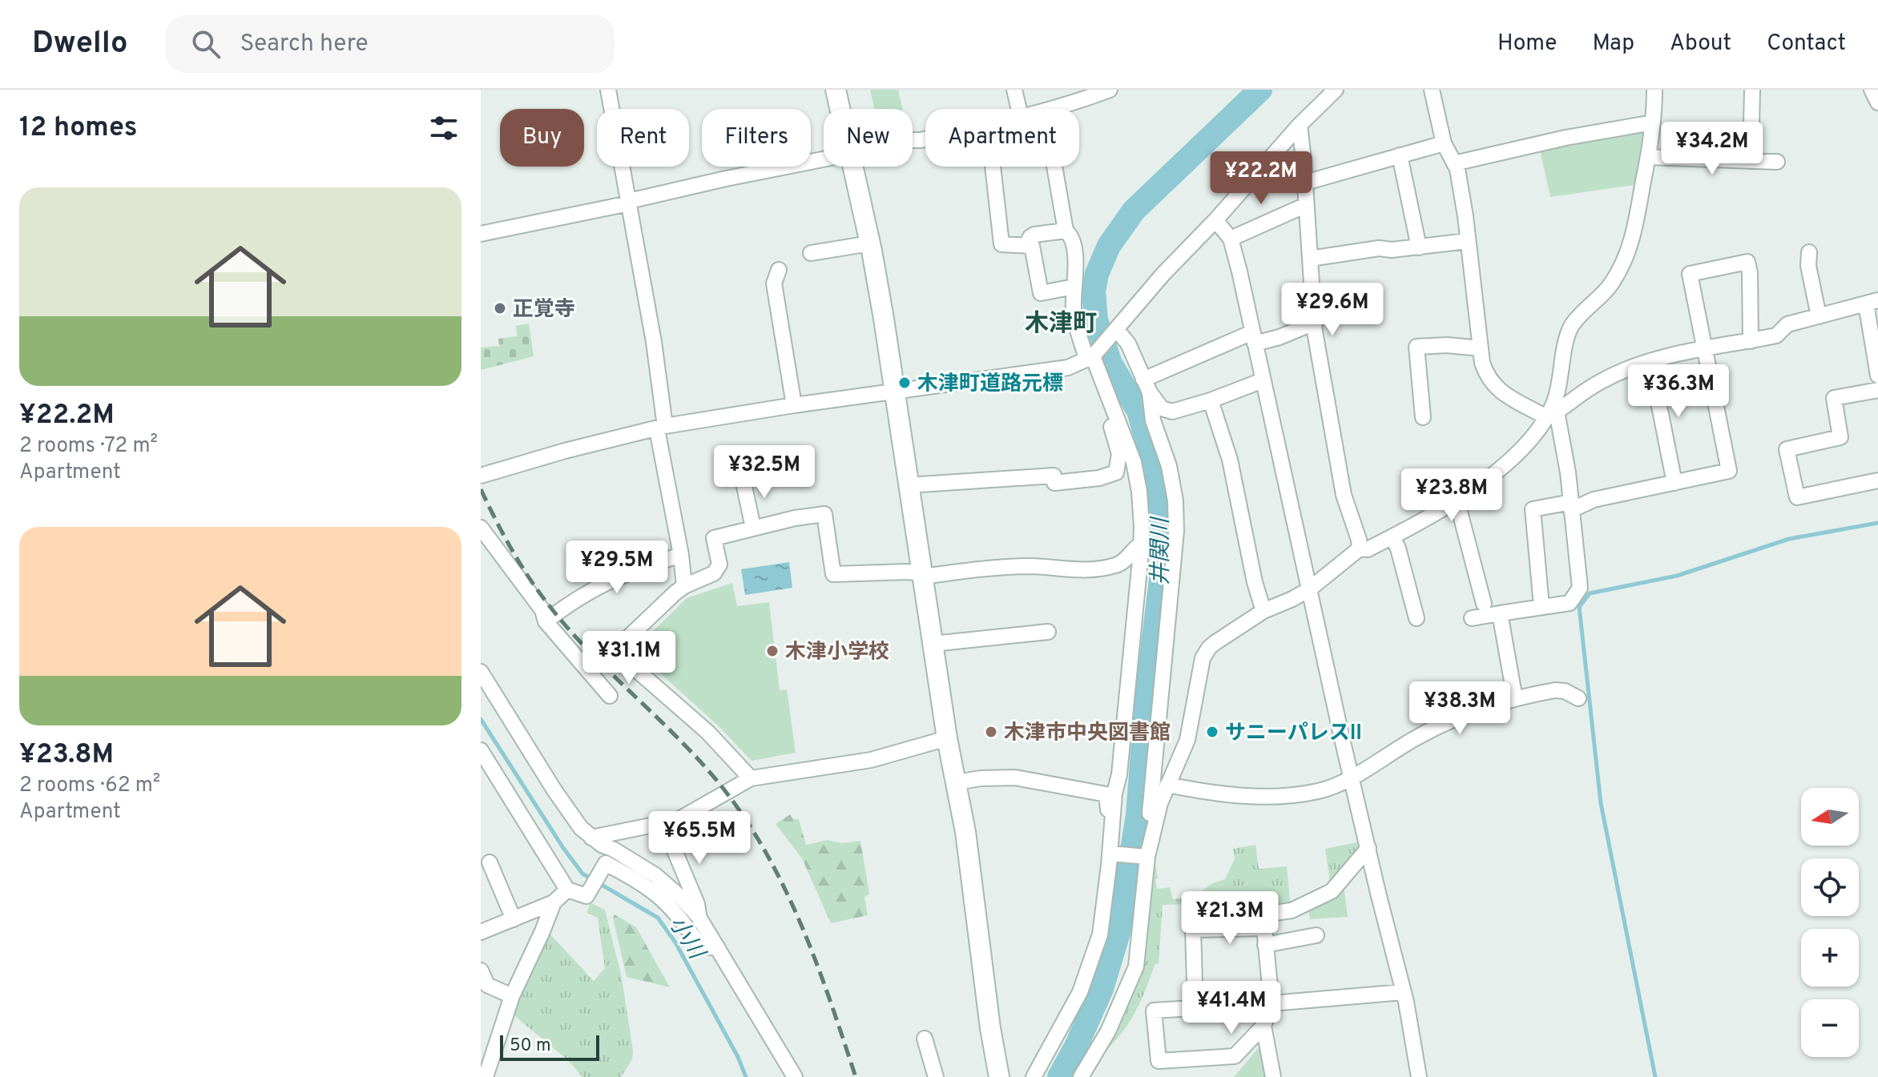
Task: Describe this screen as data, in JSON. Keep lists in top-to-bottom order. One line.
{"districts":["木津町"],"water":["井関川","小川"],"places":["正覚寺","木津町道路元標","木津小学校","木津市中央図書館","サニーパレスII"],"scale_bar":"50 m","north":"left","page":{"header":"Dwello","search":"Search here","nav":["Home","Map","About","Contact"],"heading":"12 homes","chip":["Buy","Rent","Filters","New","Apartment"],"price":["¥34.2M","¥22.2M","¥29.6M","¥36.3M","¥32.5M","¥23.8M","¥29.5M","¥31.1M","¥38.3M","¥65.5M","¥21.3M","¥41.4M"],"list":[{"name":"¥22.2M","note":"2 rooms · 72 m² · Apartment"},{"name":"¥23.8M","note":"2 rooms · 62 m² · Apartment"}],"map_buttons":["+","−"],"scale":"50 m"}}
